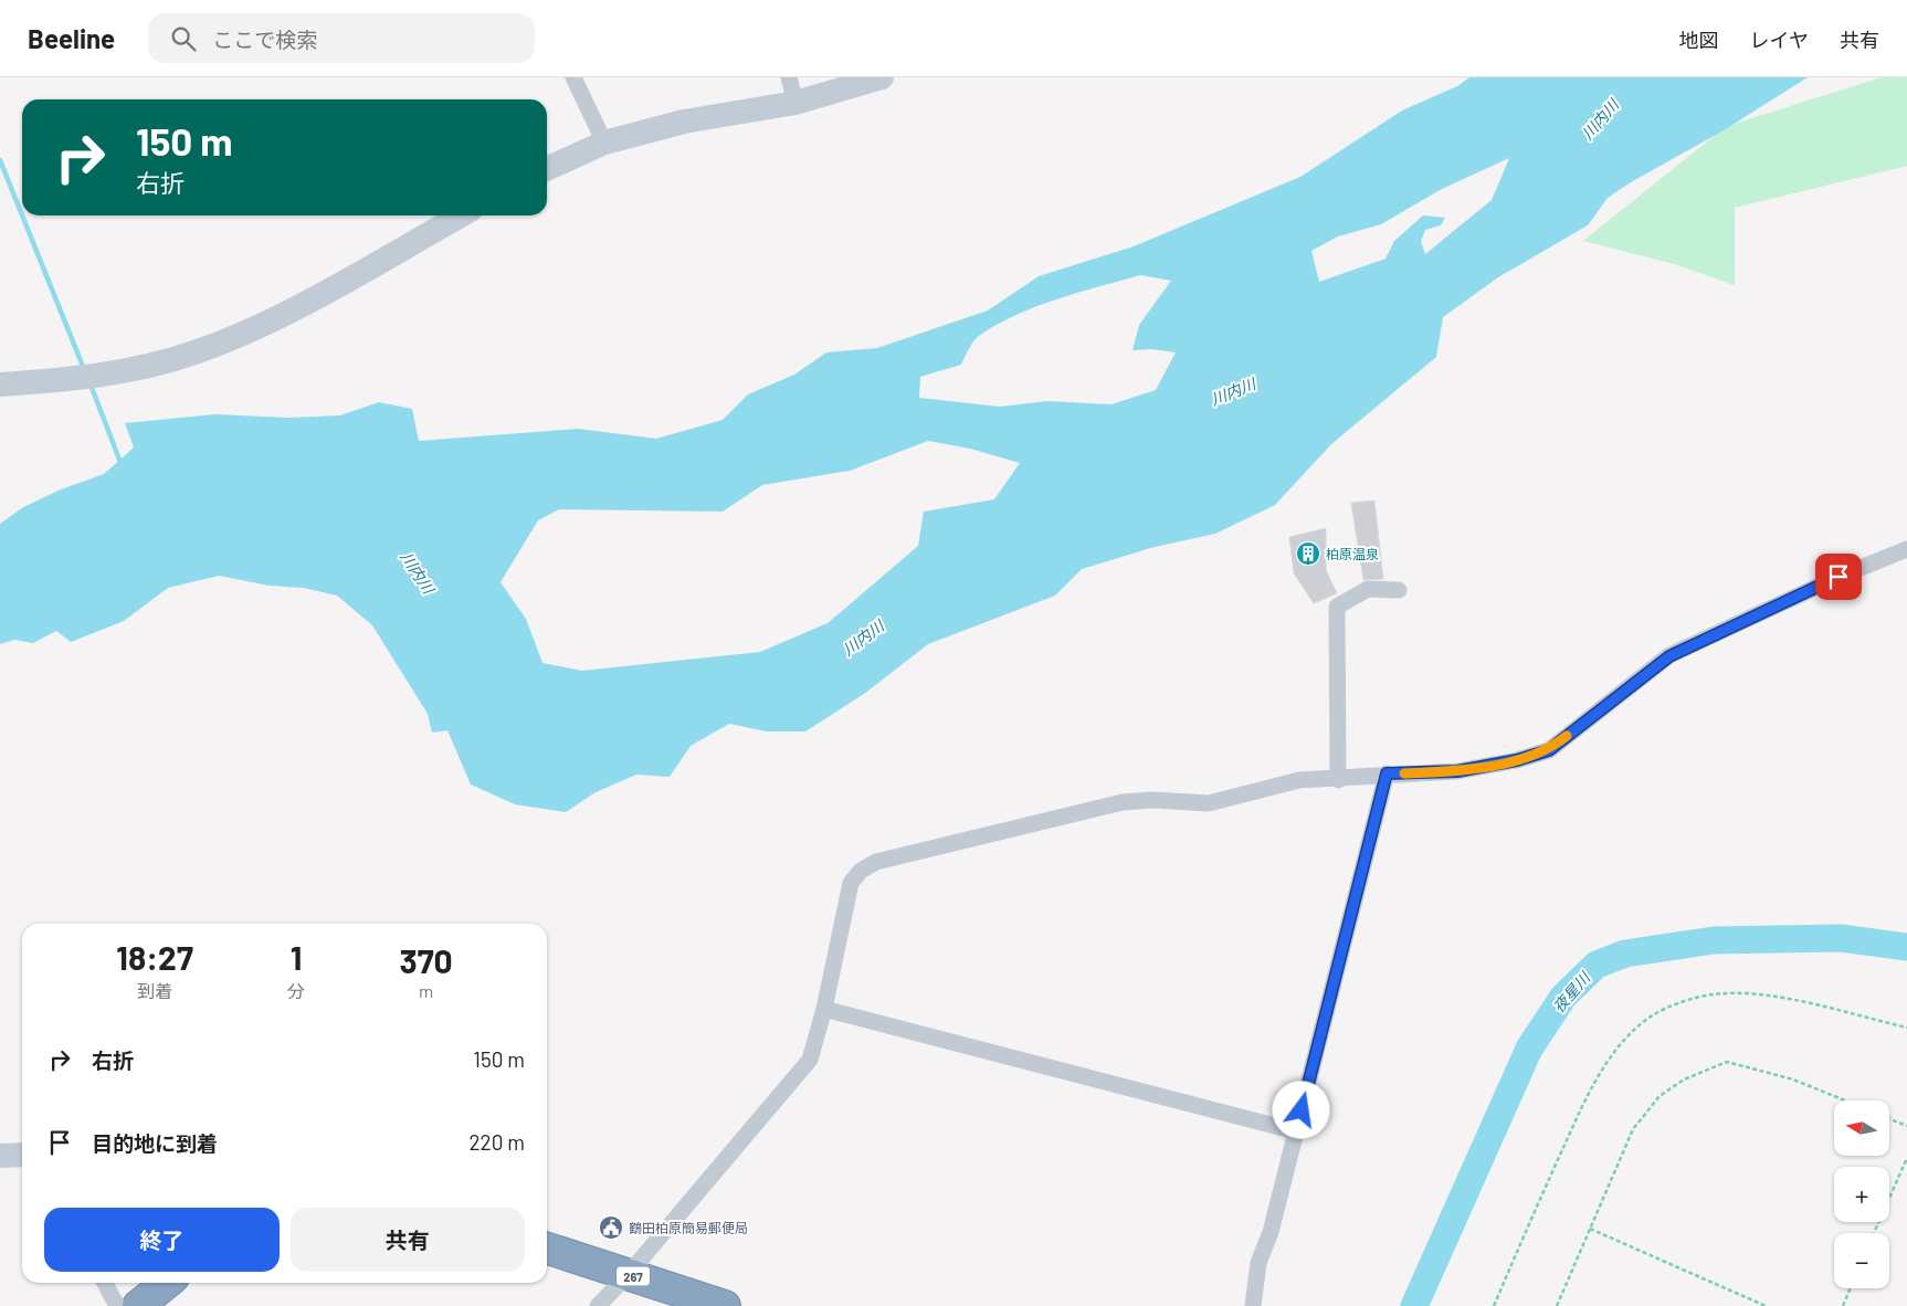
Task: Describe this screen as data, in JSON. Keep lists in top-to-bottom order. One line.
{"streets":{"highway":["267"]},"water":["川内川","夜星川"],"places":{"building":["柏原温泉"],"public building":["鶴田柏原簡易郵便局"]},"north":"left","page":{"header":"Beeline","search":"ここで検索","nav":["地図","レイヤ","共有"],"turn":["150 m","右折"],"eta":["18:27","到着","1","分","370","m"],"list":[{"name":"右折","value":"150 m"},{"name":"目的地に到着","value":"220 m"}],"map_buttons":["+","−"],"buttons":["終了","共有"]}}
